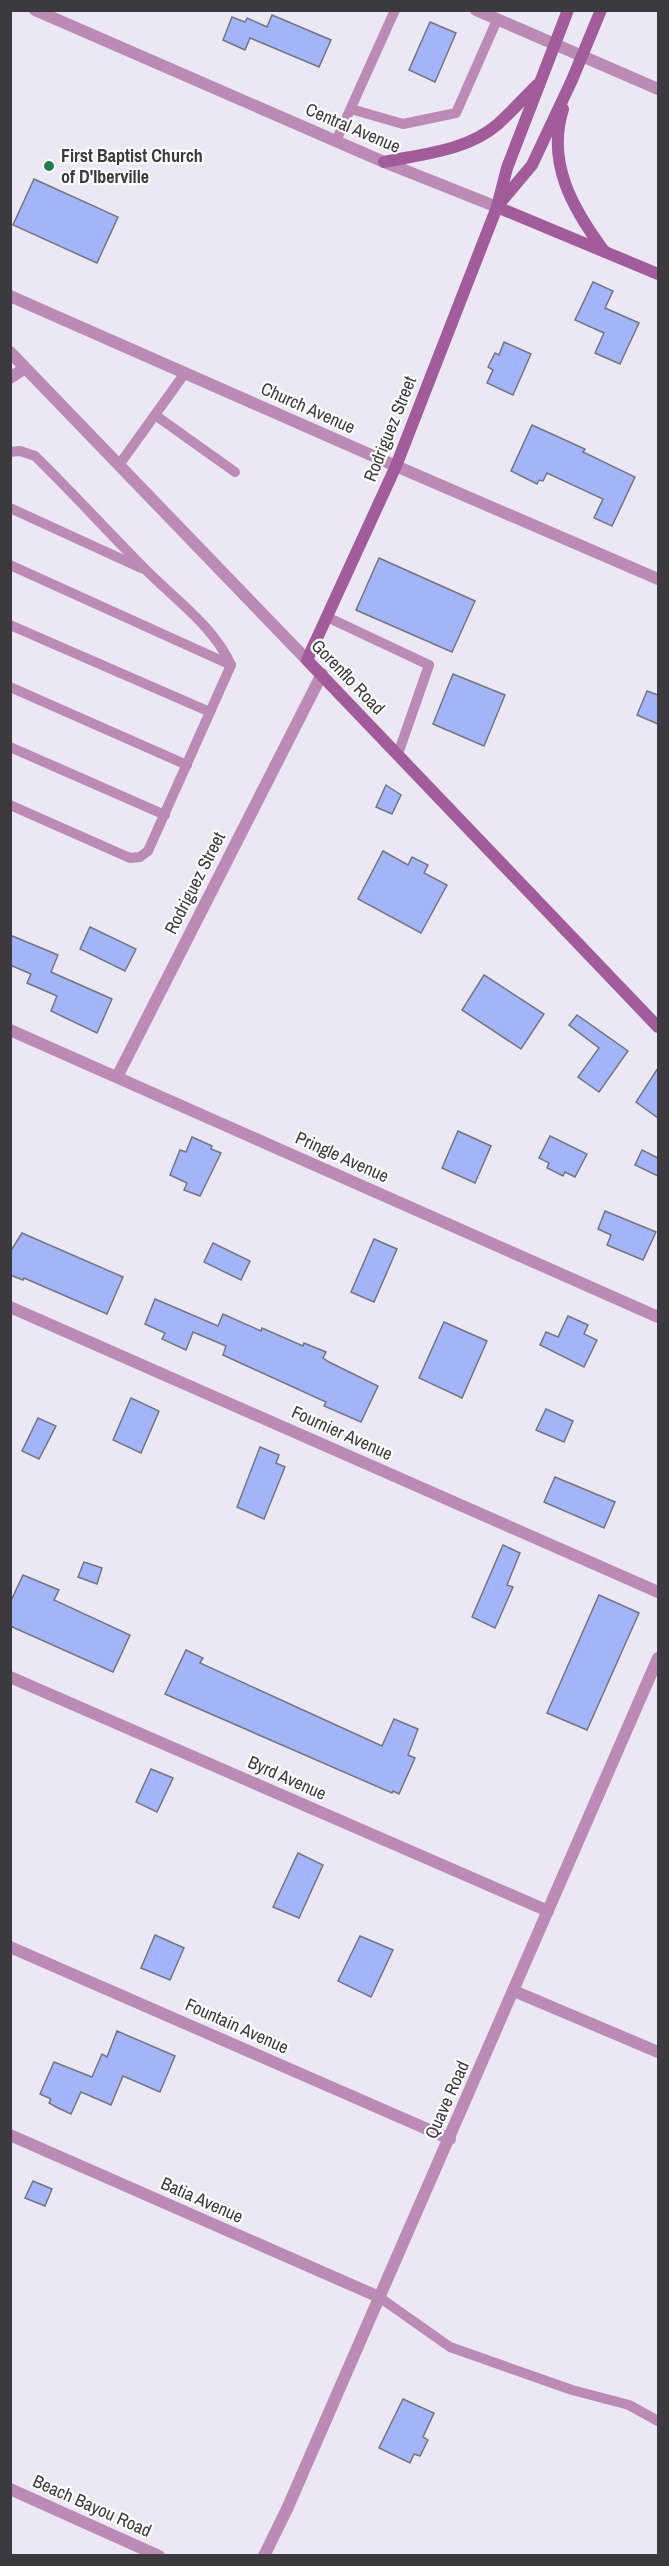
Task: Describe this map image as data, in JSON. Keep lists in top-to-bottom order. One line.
{"streets":{"main road":["Central Avenue","Rodriguez Street","Gorenflo Road"],"street":["Church Avenue","Pringle Avenue","Fournier Avenue","Byrd Avenue","Fountain Avenue","Quave Road","Batia Avenue","Beach Bayou Road"]},"crossings":[["Central Avenue","Rodriguez Street"],["Church Avenue","Rodriguez Street"],["Rodriguez Street","Gorenflo Road"],["Rodriguez Street","Pringle Avenue"],["Byrd Avenue","Quave Road"],["Fountain Avenue","Quave Road"],["Quave Road","Batia Avenue"]],"places":["First Baptist Church of D'Iberville"]}
